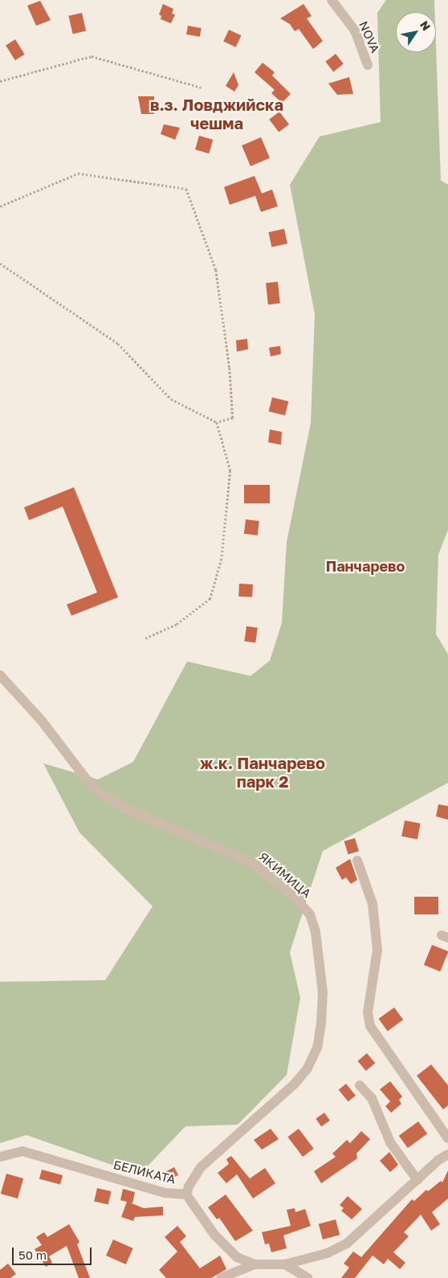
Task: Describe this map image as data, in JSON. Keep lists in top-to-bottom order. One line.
{"streets":{"street":["NOVA","ЯКИМИЦА","БЕЛИКАТА"]},"crossings":[["ЯКИМИЦА","БЕЛИКАТА"]],"districts":["в.з. Ловджийска чешма","Панчарево","ж.к. Панчарево парк 2"],"scale_bar":"50 m","north":"top right"}
